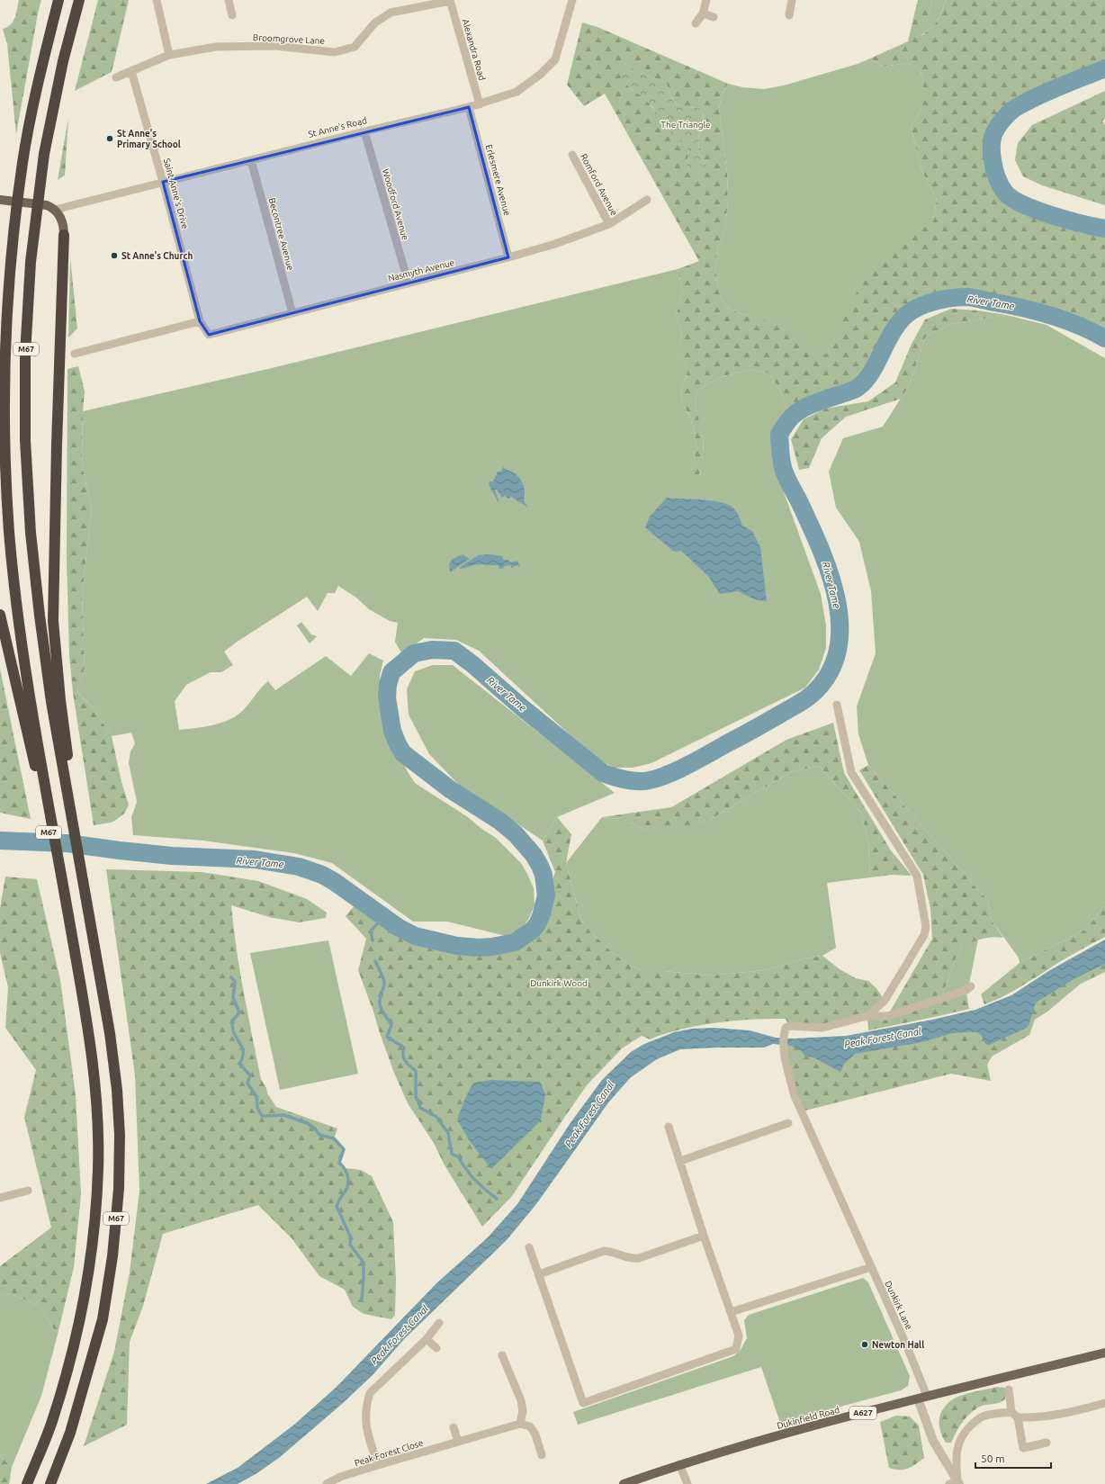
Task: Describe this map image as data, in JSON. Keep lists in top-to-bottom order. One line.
{"streets":{"highway":["M67"],"main road":["A627","Dukinfield Road"],"street":["Broomgrove Lane","Alexandra Road","St Anne's Road","Erlesmere Avenue","Romford Avenue","Saint Anne's Drive","Woodford Avenue","Becontree Avenue","Nasmyth Avenue","Dunkirk Lane","Peak Forest Close"]},"crossings":[["Broomgrove Lane","Alexandra Road"],["Broomgrove Lane","Saint Anne's Drive"],["Alexandra Road","St Anne's Road"],["St Anne's Road","Erlesmere Avenue"],["St Anne's Road","Saint Anne's Drive"],["St Anne's Road","Woodford Avenue"],["St Anne's Road","Becontree Avenue"],["Erlesmere Avenue","Nasmyth Avenue"],["Romford Avenue","Nasmyth Avenue"],["Saint Anne's Drive","Nasmyth Avenue"],["Woodford Avenue","Nasmyth Avenue"],["Becontree Avenue","Nasmyth Avenue"],["Dunkirk Lane","Dukinfield Road"]],"water":["River Tame","Peak Forest Canal"],"parks":["The Triangle","Dunkirk Wood"],"places":["St Anne's Primary School","St Anne's Church","Newton Hall"],"scale_bar":"50 m"}
